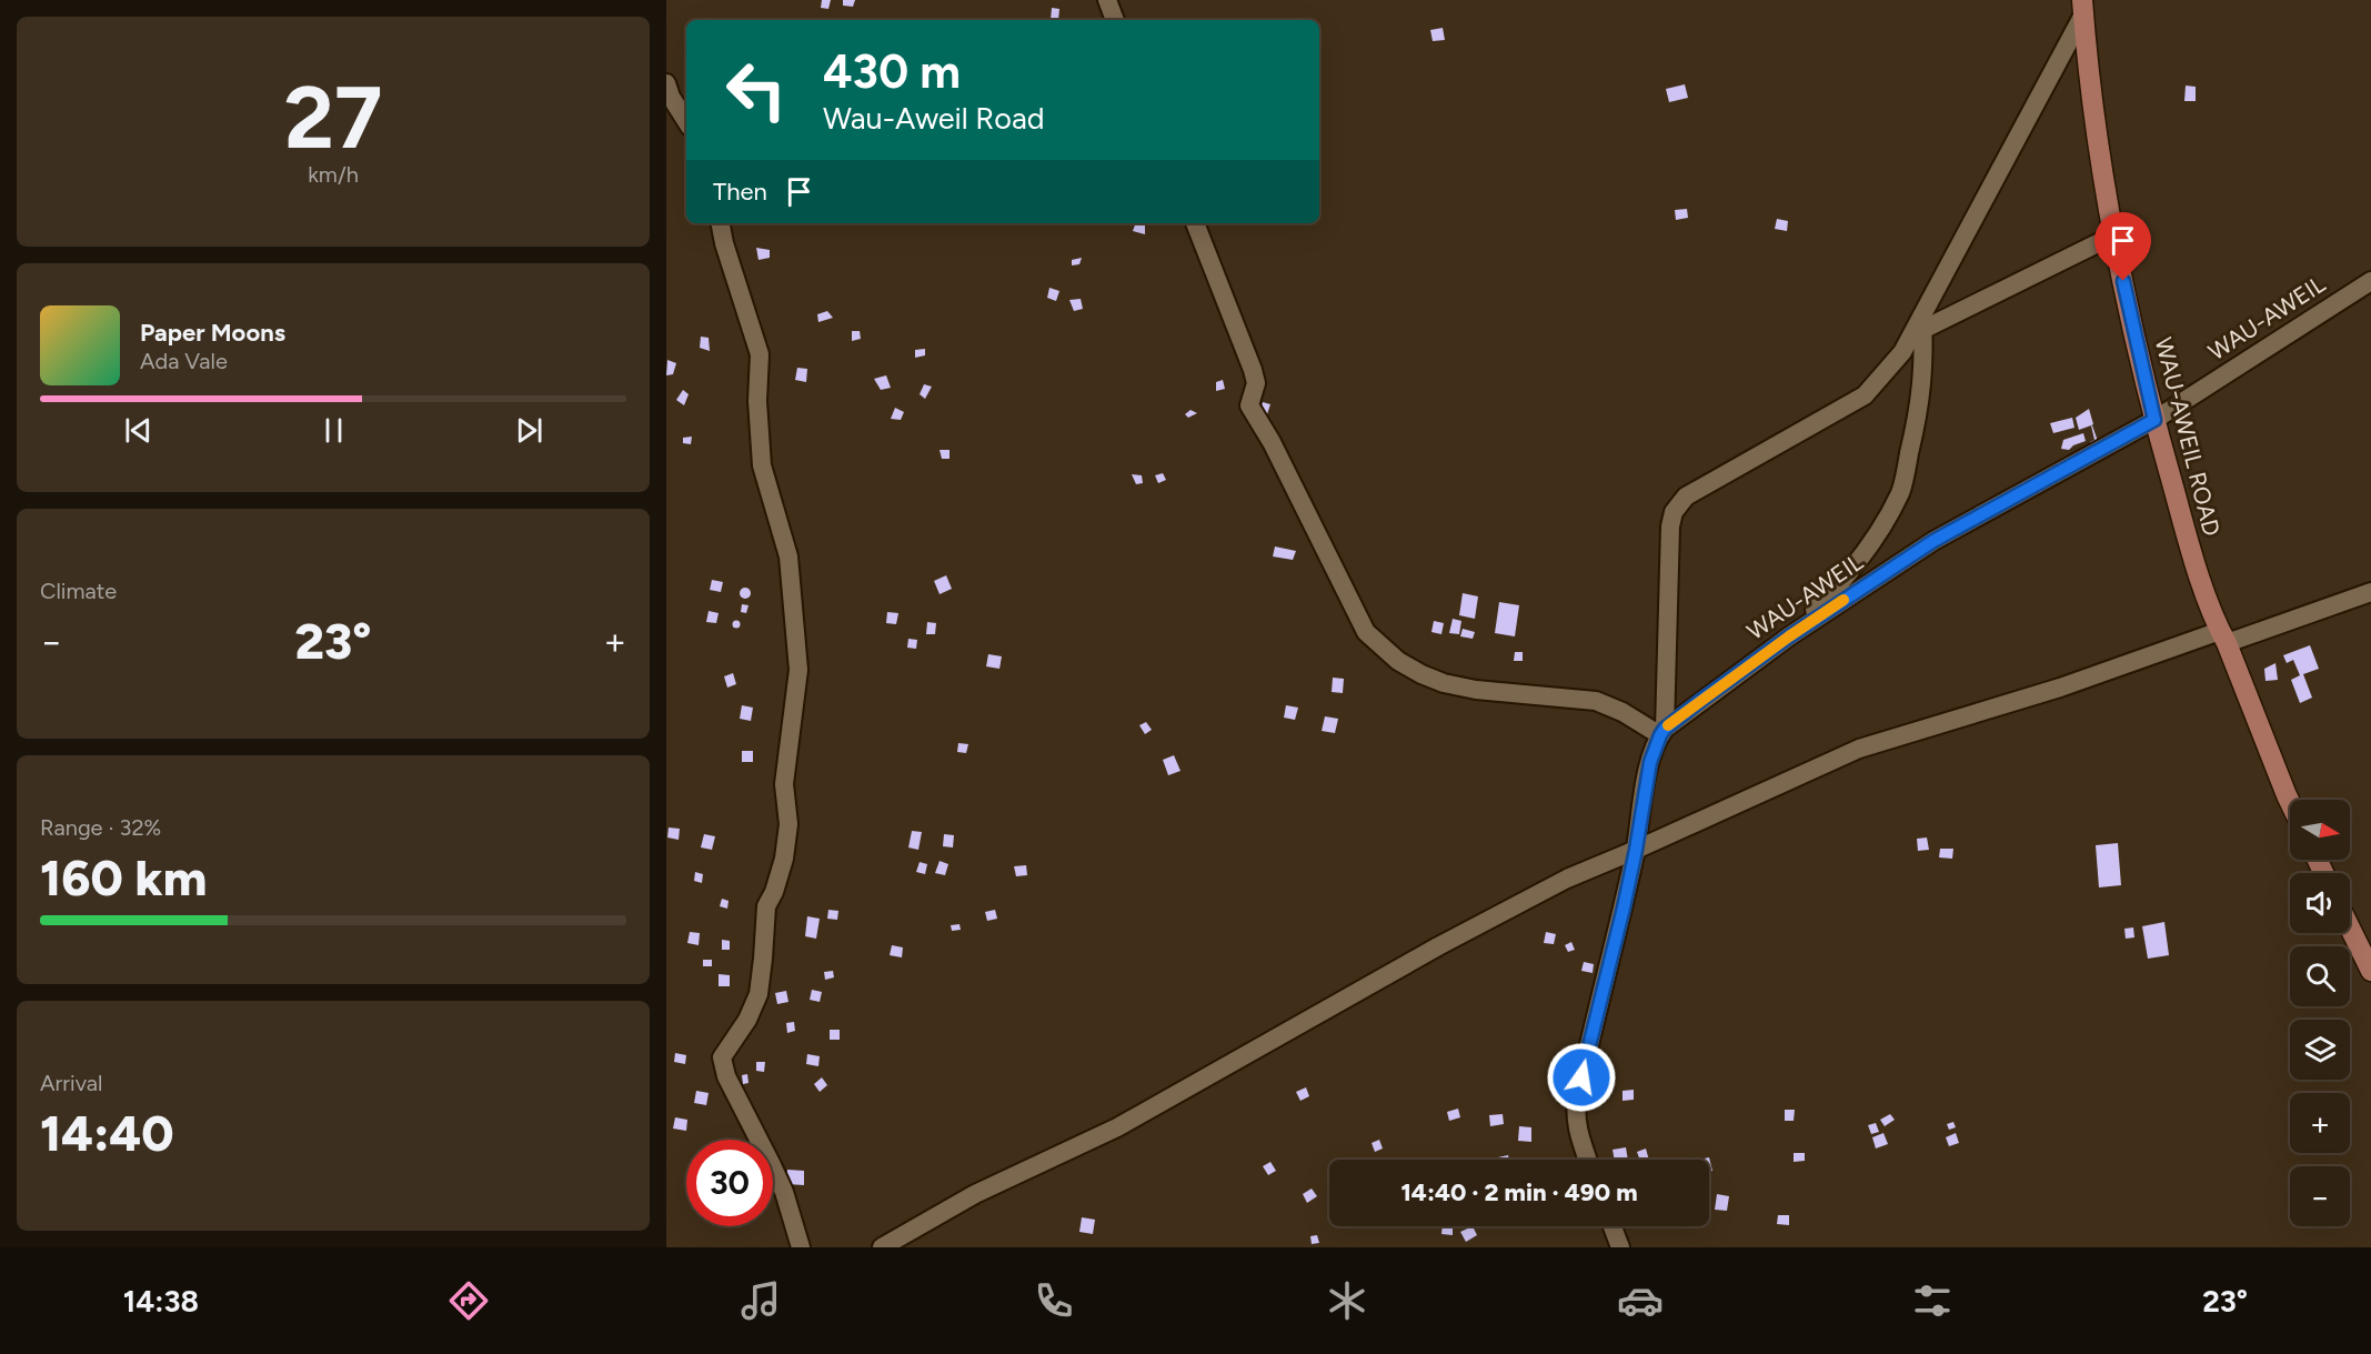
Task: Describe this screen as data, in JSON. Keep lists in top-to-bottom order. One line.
{"streets":{"main road":["WAU-AWEIL ROAD"],"street":["WAU-AWEIL"]},"crossings":[["WAU-AWEIL","WAU-AWEIL ROAD"]],"north":"right","page":{"tile":[["27","km/h"],"Climate",["Range · 32%","160 km"],["Arrival","14:40"]],"turn":["430 m","Wau-Aweil Road"],"then":"Then","song":["Paper Moons","Ada Vale"],"heat":["−","23°","+"],"map_buttons":["+","−"],"limit":"30","trip":"14:40 · 2 min · 490 m","tabs":["14:38","23°"]}}
